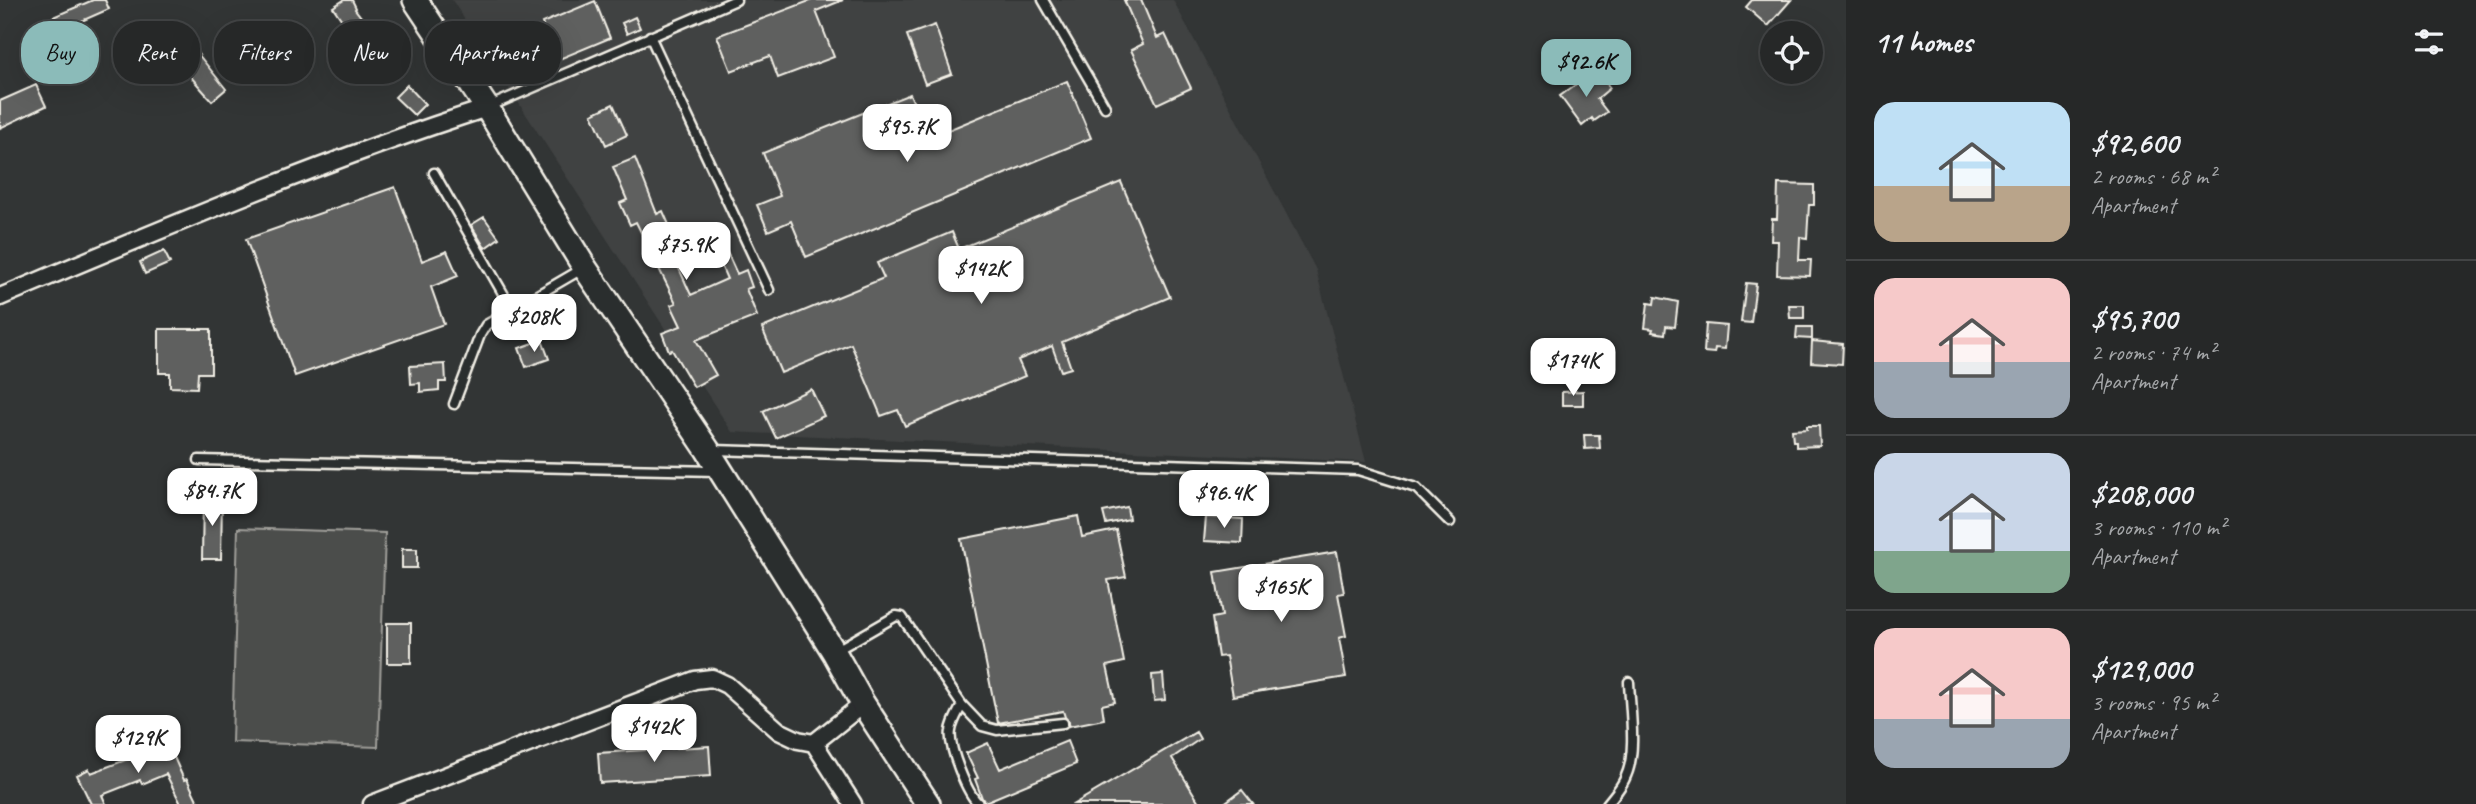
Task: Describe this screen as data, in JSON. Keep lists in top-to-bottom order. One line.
{"page":{"heading":"11 homes","chip":["Buy","Rent","Filters","New","Apartment"],"price":["$92.6K","$95.7K","$75.9K","$142K","$208K","$174K","$84.7K","$96.4K","$165K","$142K","$129K"],"list":[{"name":"$92,600","note":"2 rooms · 68 m² · Apartment"},{"name":"$95,700","note":"2 rooms · 74 m² · Apartment"},{"name":"$208,000","note":"3 rooms · 110 m² · Apartment"},{"name":"$129,000","note":"3 rooms · 95 m² · Apartment"}]}}
